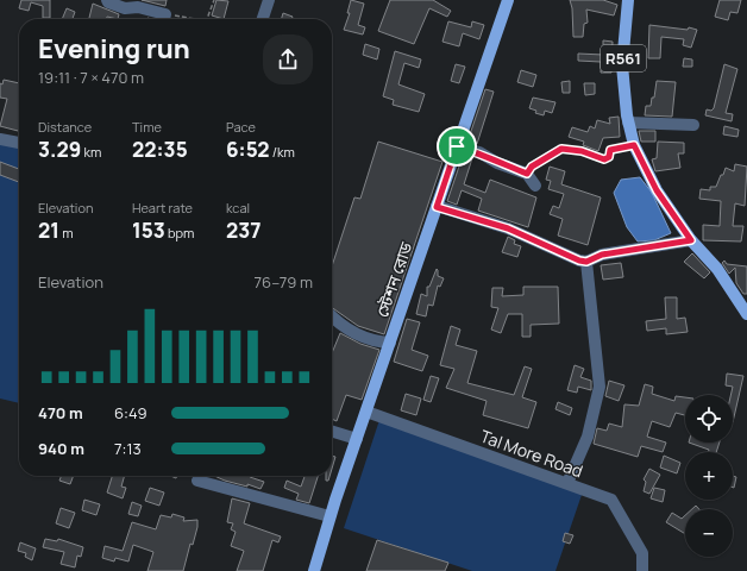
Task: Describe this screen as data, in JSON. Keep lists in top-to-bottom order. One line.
{"streets":{"main road":["R561","স্টেশন রোড"],"street":["Tal More Road"]},"crossings":[["স্টেশন রোড","Tal More Road"]],"page":{"heading":["Evening run","19:11 · 7 × 470 m"],"stats":[["Distance","3.29 km"],["Time","22:35"],["Pace","6:52 /km"],["Elevation","21 m"],["Heart rate","153 bpm"],["kcal","237"]],"chart":["Elevation","76–79 m"],"map_buttons":["+","−"],"list":[{"name":"470 m","note":"6:49"},{"name":"940 m","note":"7:13"}]}}
